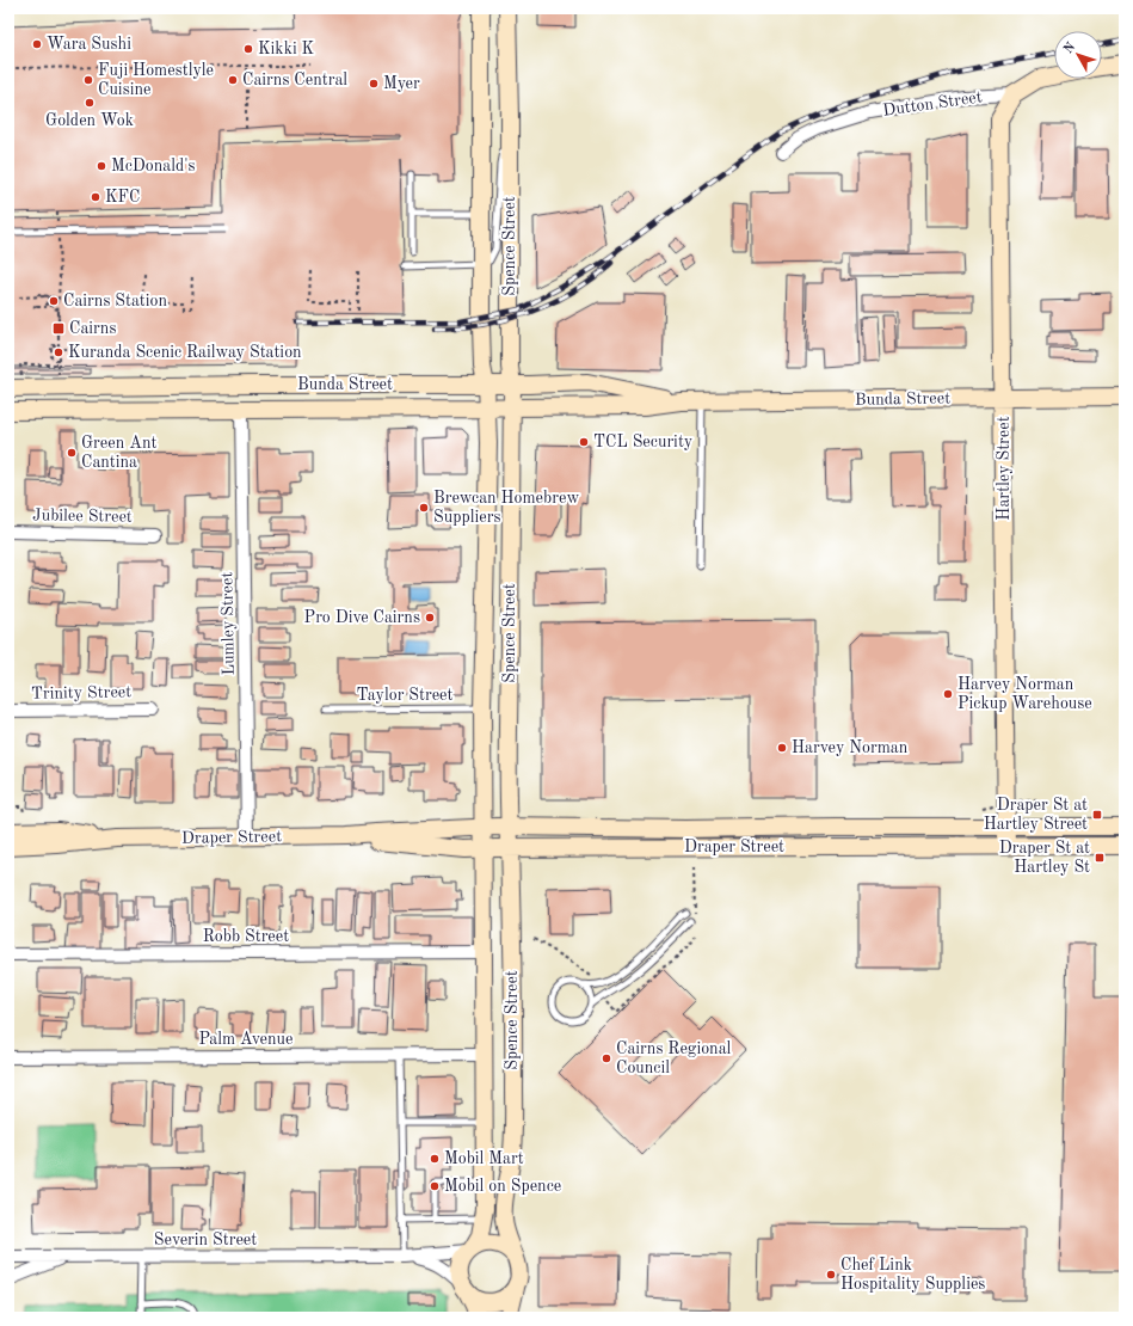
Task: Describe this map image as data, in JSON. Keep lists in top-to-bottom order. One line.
{"streets":{"street":["Dutton Street","Spence Street","Bunda Street","Hartley Street","Jubilee Street","Lumley Street","Trinity Street","Draper Street","Robb Street","Palm Avenue","Severin Street"],"lane":["Taylor Street"]},"crossings":[["Dutton Street","Hartley Street"],["Spence Street","Bunda Street"],["Spence Street","Taylor Street"],["Spence Street","Draper Street"],["Spence Street","Robb Street"],["Spence Street","Palm Avenue"],["Spence Street","Severin Street"],["Bunda Street","Hartley Street"],["Bunda Street","Lumley Street"],["Hartley Street","Draper Street"],["Lumley Street","Draper Street"]],"places":{"other":["Wara Sushi","Kikki K","Fuji Homestlyle Cuisine","Cairns Central","Myer","Golden Wok","McDonald's","KFC","Cairns Station","Kuranda Scenic Railway Station","TCL Security","Green Ant Cantina","Brewcan Homebrew Suppliers","Pro Dive Cairns","Harvey Norman Pickup Warehouse","Harvey Norman","Cairns Regional Council","Mobil Mart","Mobil on Spence","Chef Link Hospitality Supplies"],"transit":["Cairns","Draper St at Hartley Street","Draper St at Hartley St"]},"north":"top left"}
